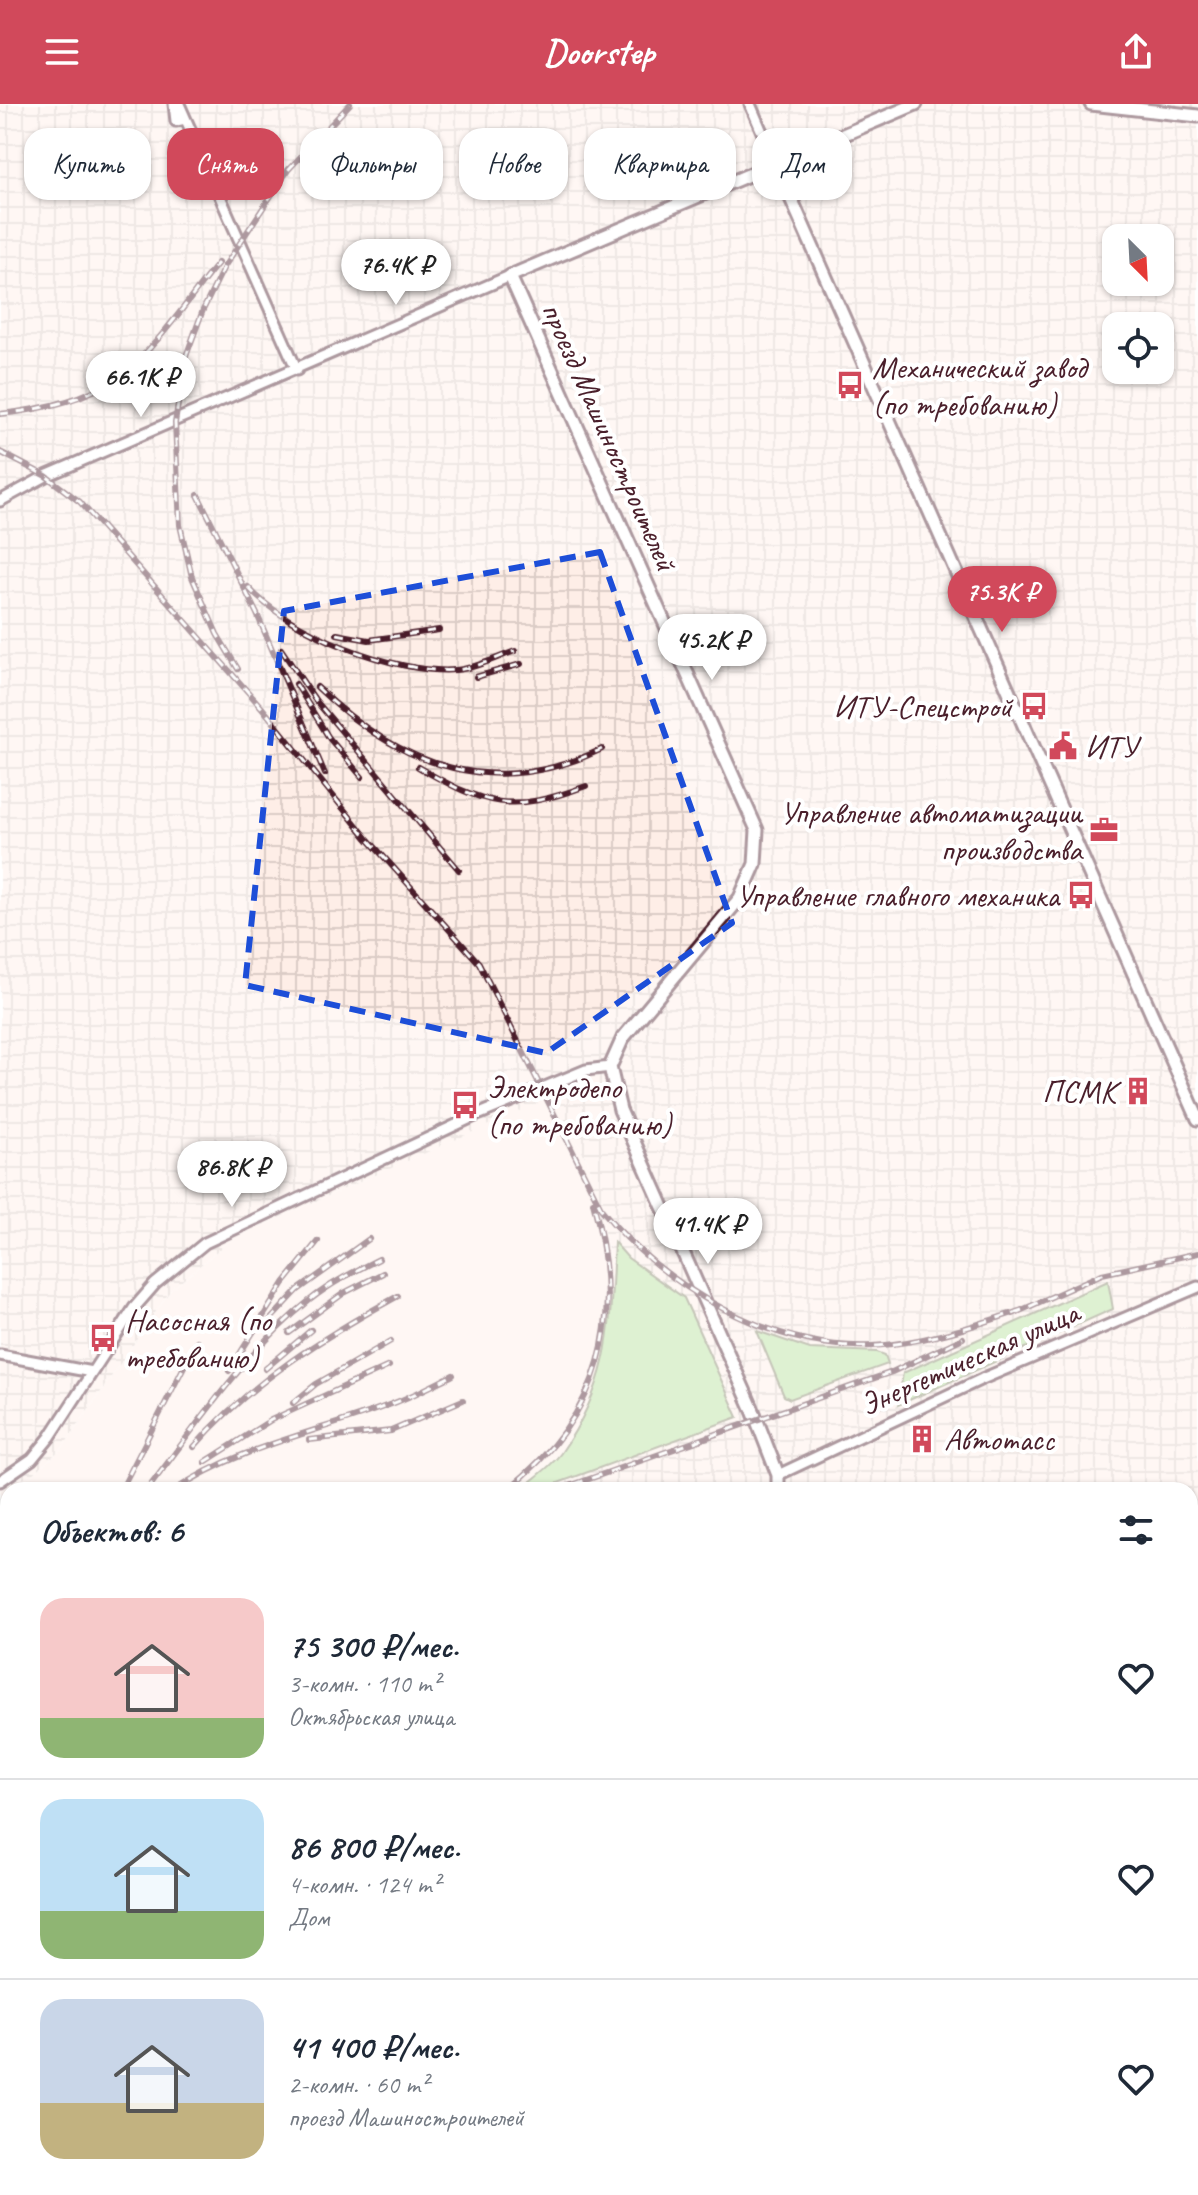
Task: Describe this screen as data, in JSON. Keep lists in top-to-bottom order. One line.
{"streets":{"street":["проезд Машиностроителей","Энергетическая улица"]},"places":{"bus stop":["Механический завод (по требованию)","ИТУ-Спецстрой","Управление главного механика","Электродепо (по требованию)","Насосная (по требованию)"],"public building":["ИТУ"],"office":["Управление автоматизации производства"],"building":["ПСМК","Автотасс"]},"north":"bottom right","page":{"header":"Doorstep","chip":["Купить","Снять","Фильтры","Новое","Квартира","Дом"],"price":["76.4K ₽","66.1K ₽","75.3K ₽","45.2K ₽","86.8K ₽","41.4K ₽"],"heading":"Объектов: 6","list":[{"name":"75 300 ₽/мес.","note":"3-комн. · 110 m² · Октябрьская улица"},{"name":"86 800 ₽/мес.","note":"4-комн. · 124 m² · Дом"},{"name":"41 400 ₽/мес.","note":"2-комн. · 60 m² · проезд Машиностроителей"}]}}
